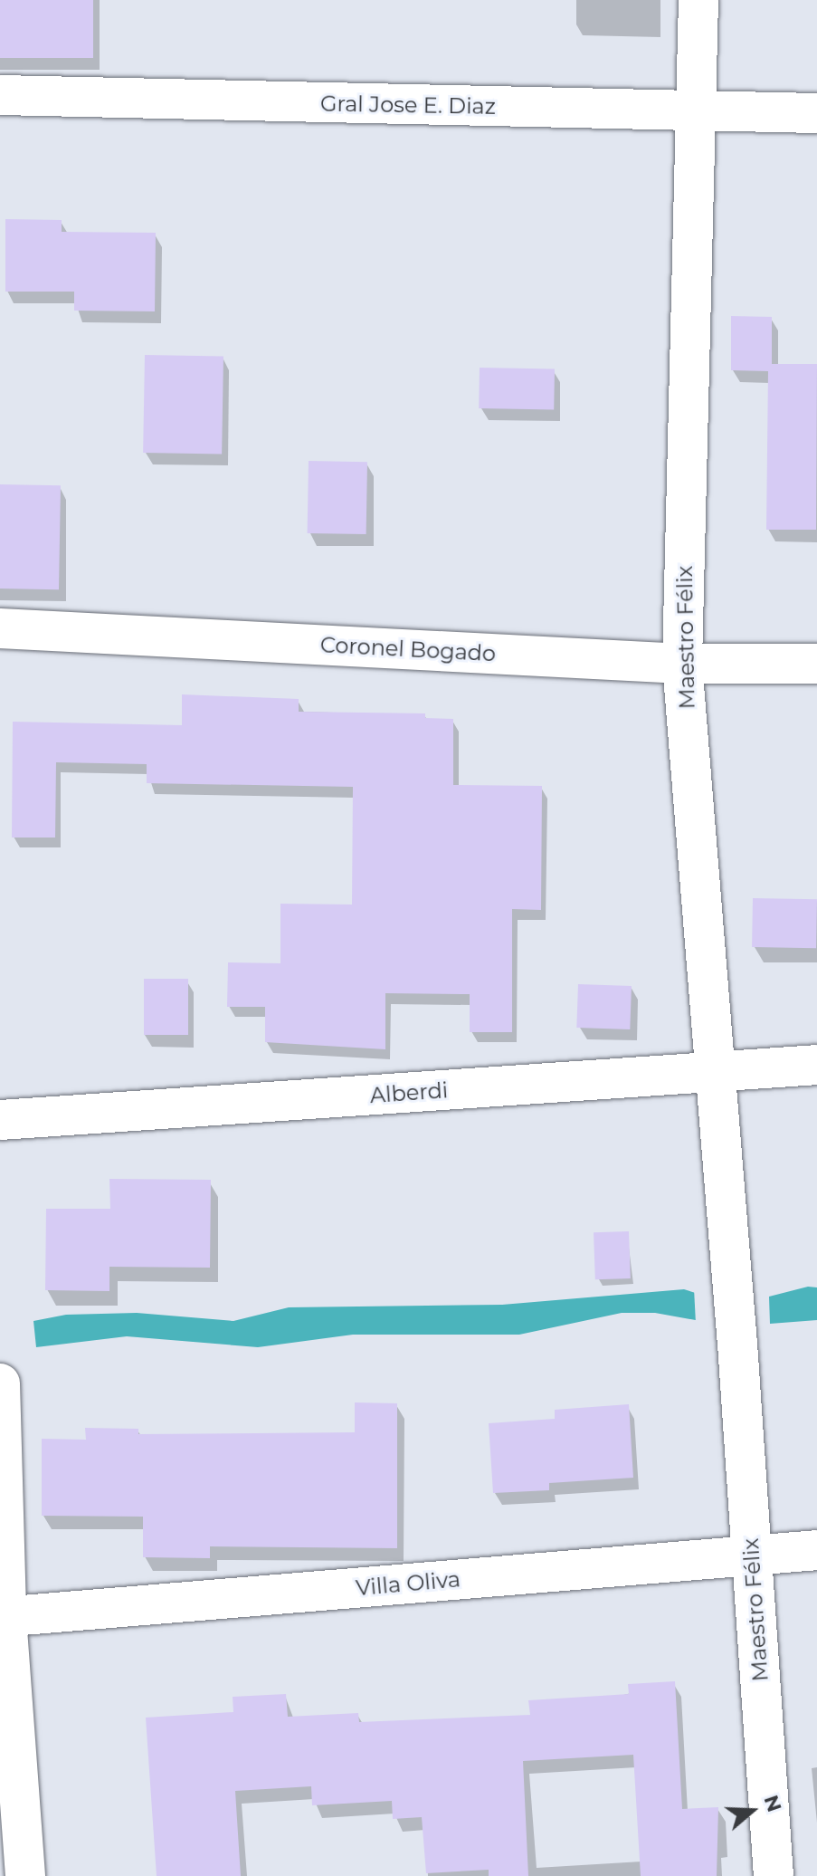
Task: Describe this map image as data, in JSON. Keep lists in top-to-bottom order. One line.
{"streets":{"street":["Gral Jose E. Diaz","Maestro Félix","Coronel Bogado","Alberdi","Villa Oliva"]},"crossings":[["Gral Jose E. Diaz","Maestro Félix"],["Maestro Félix","Coronel Bogado"],["Maestro Félix","Alberdi"],["Maestro Félix","Villa Oliva"]],"north":"right"}
